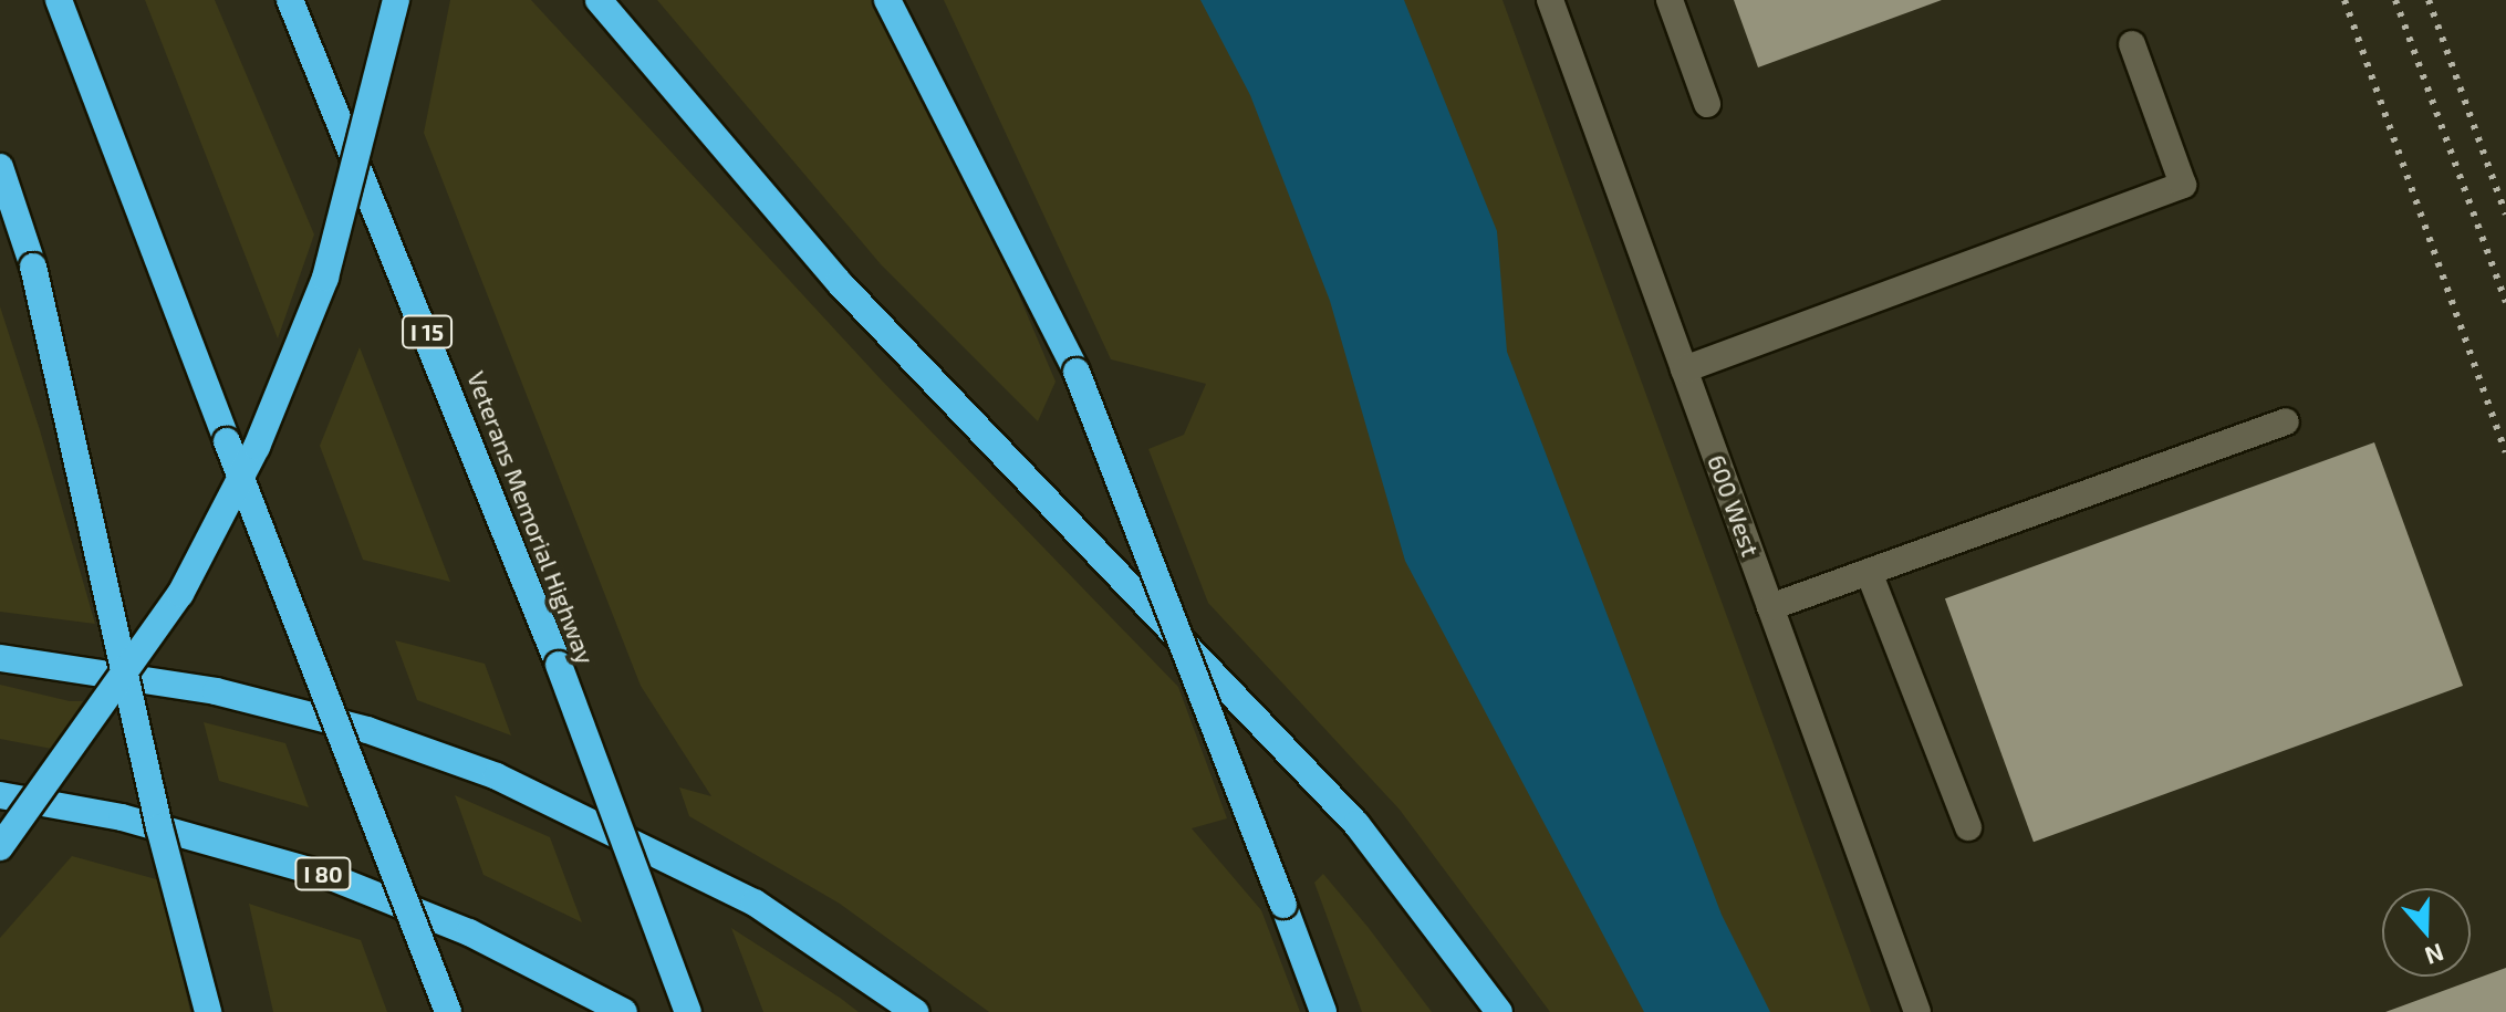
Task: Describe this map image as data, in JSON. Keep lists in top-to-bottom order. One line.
{"streets":{"highway":["I 15","Veterans Memorial Highway","I 80"],"street":["600 West"]},"north":"bottom"}
